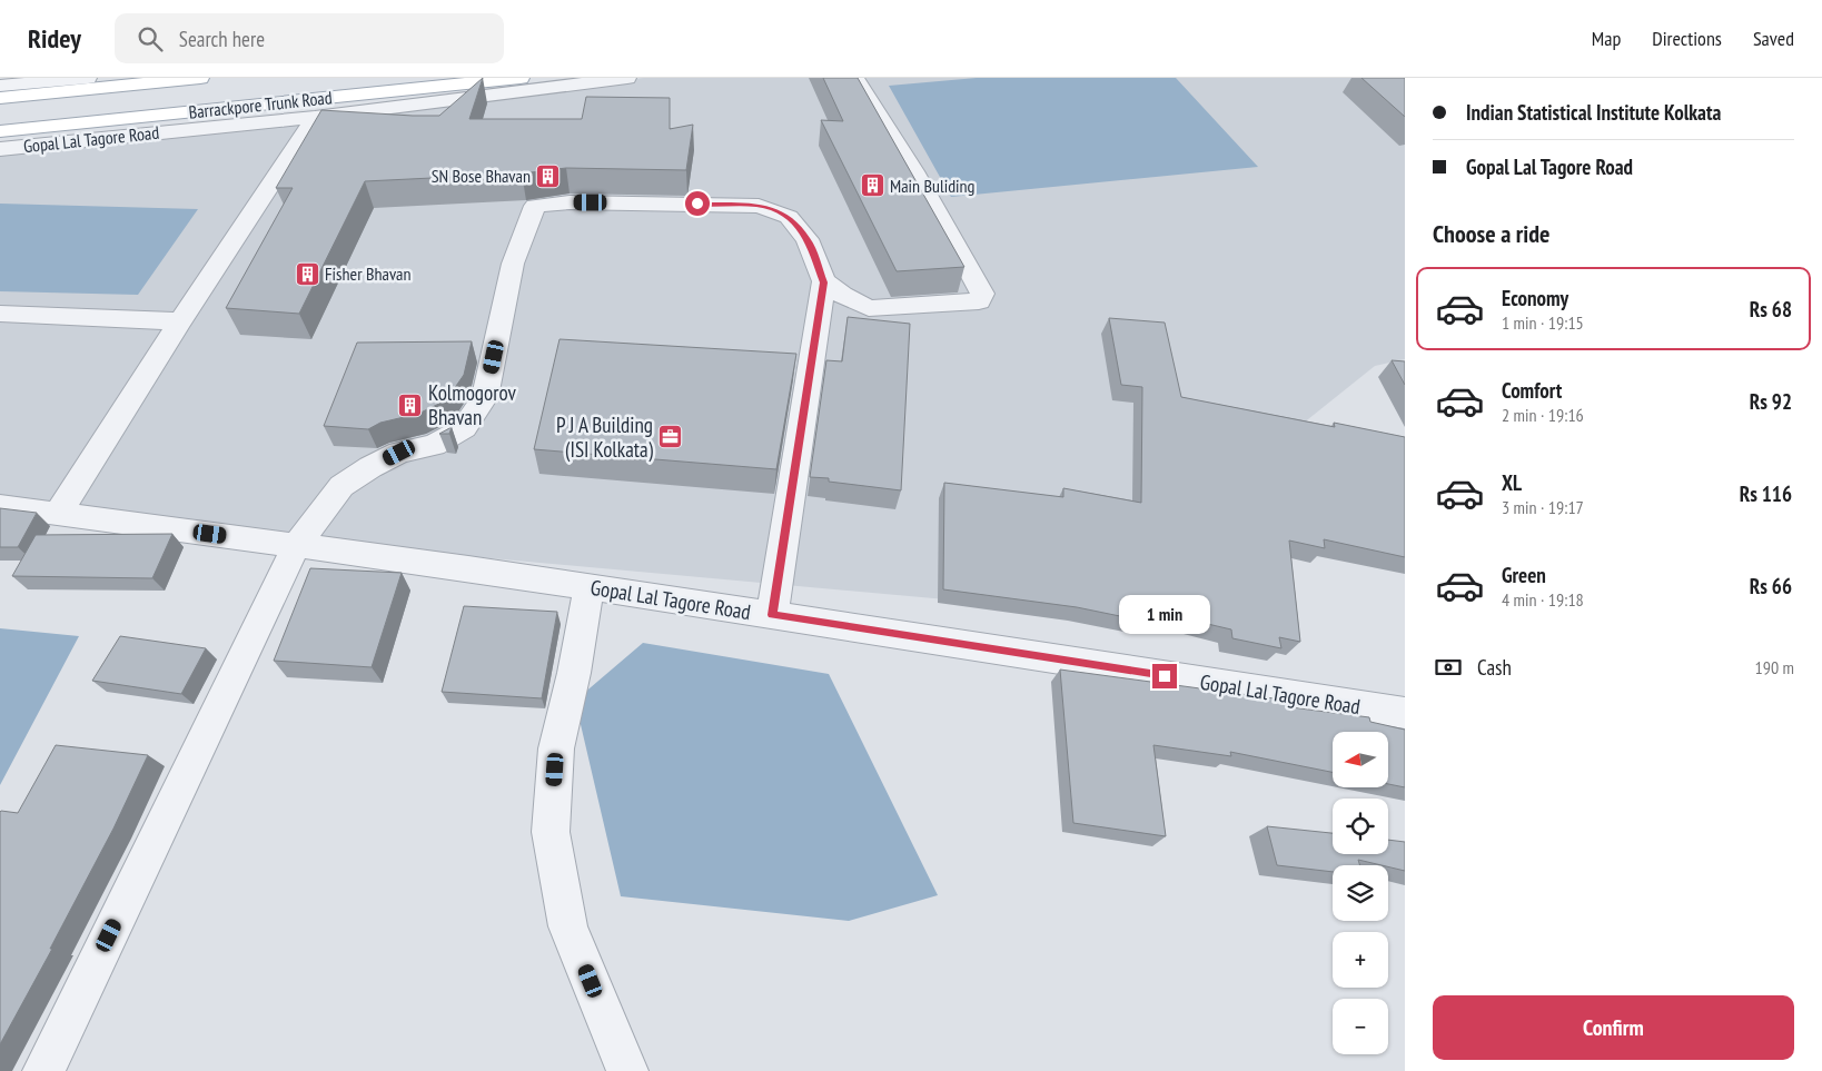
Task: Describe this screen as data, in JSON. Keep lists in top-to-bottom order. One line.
{"streets":{"main road":["Barrackpore Trunk Road"],"street":["Gopal Lal Tagore Road"]},"places":{"building":["SN Bose Bhavan","Main Buliding","Fisher Bhavan","Kolmogorov Bhavan"],"office":["P J A Building (ISI Kolkata)"]},"north":"left","page":{"header":"Ridey","search":"Search here","nav":["Map","Directions","Saved"],"banner":["Indian Statistical Institute Kolkata","Gopal Lal Tagore Road"],"heading":"Choose a ride","list":[{"name":"Economy","note":"1 min · 19:15","value":"Rs 68"},{"name":"Comfort","note":"2 min · 19:16","value":"Rs 92"},{"name":"XL","note":"3 min · 19:17","value":"Rs 116"},{"name":"Green","note":"4 min · 19:18","value":"Rs 66"}],"bubble":"1 min","pay":["Cash","190 m"],"map_buttons":["+","−"],"buttons":"Confirm"}}
